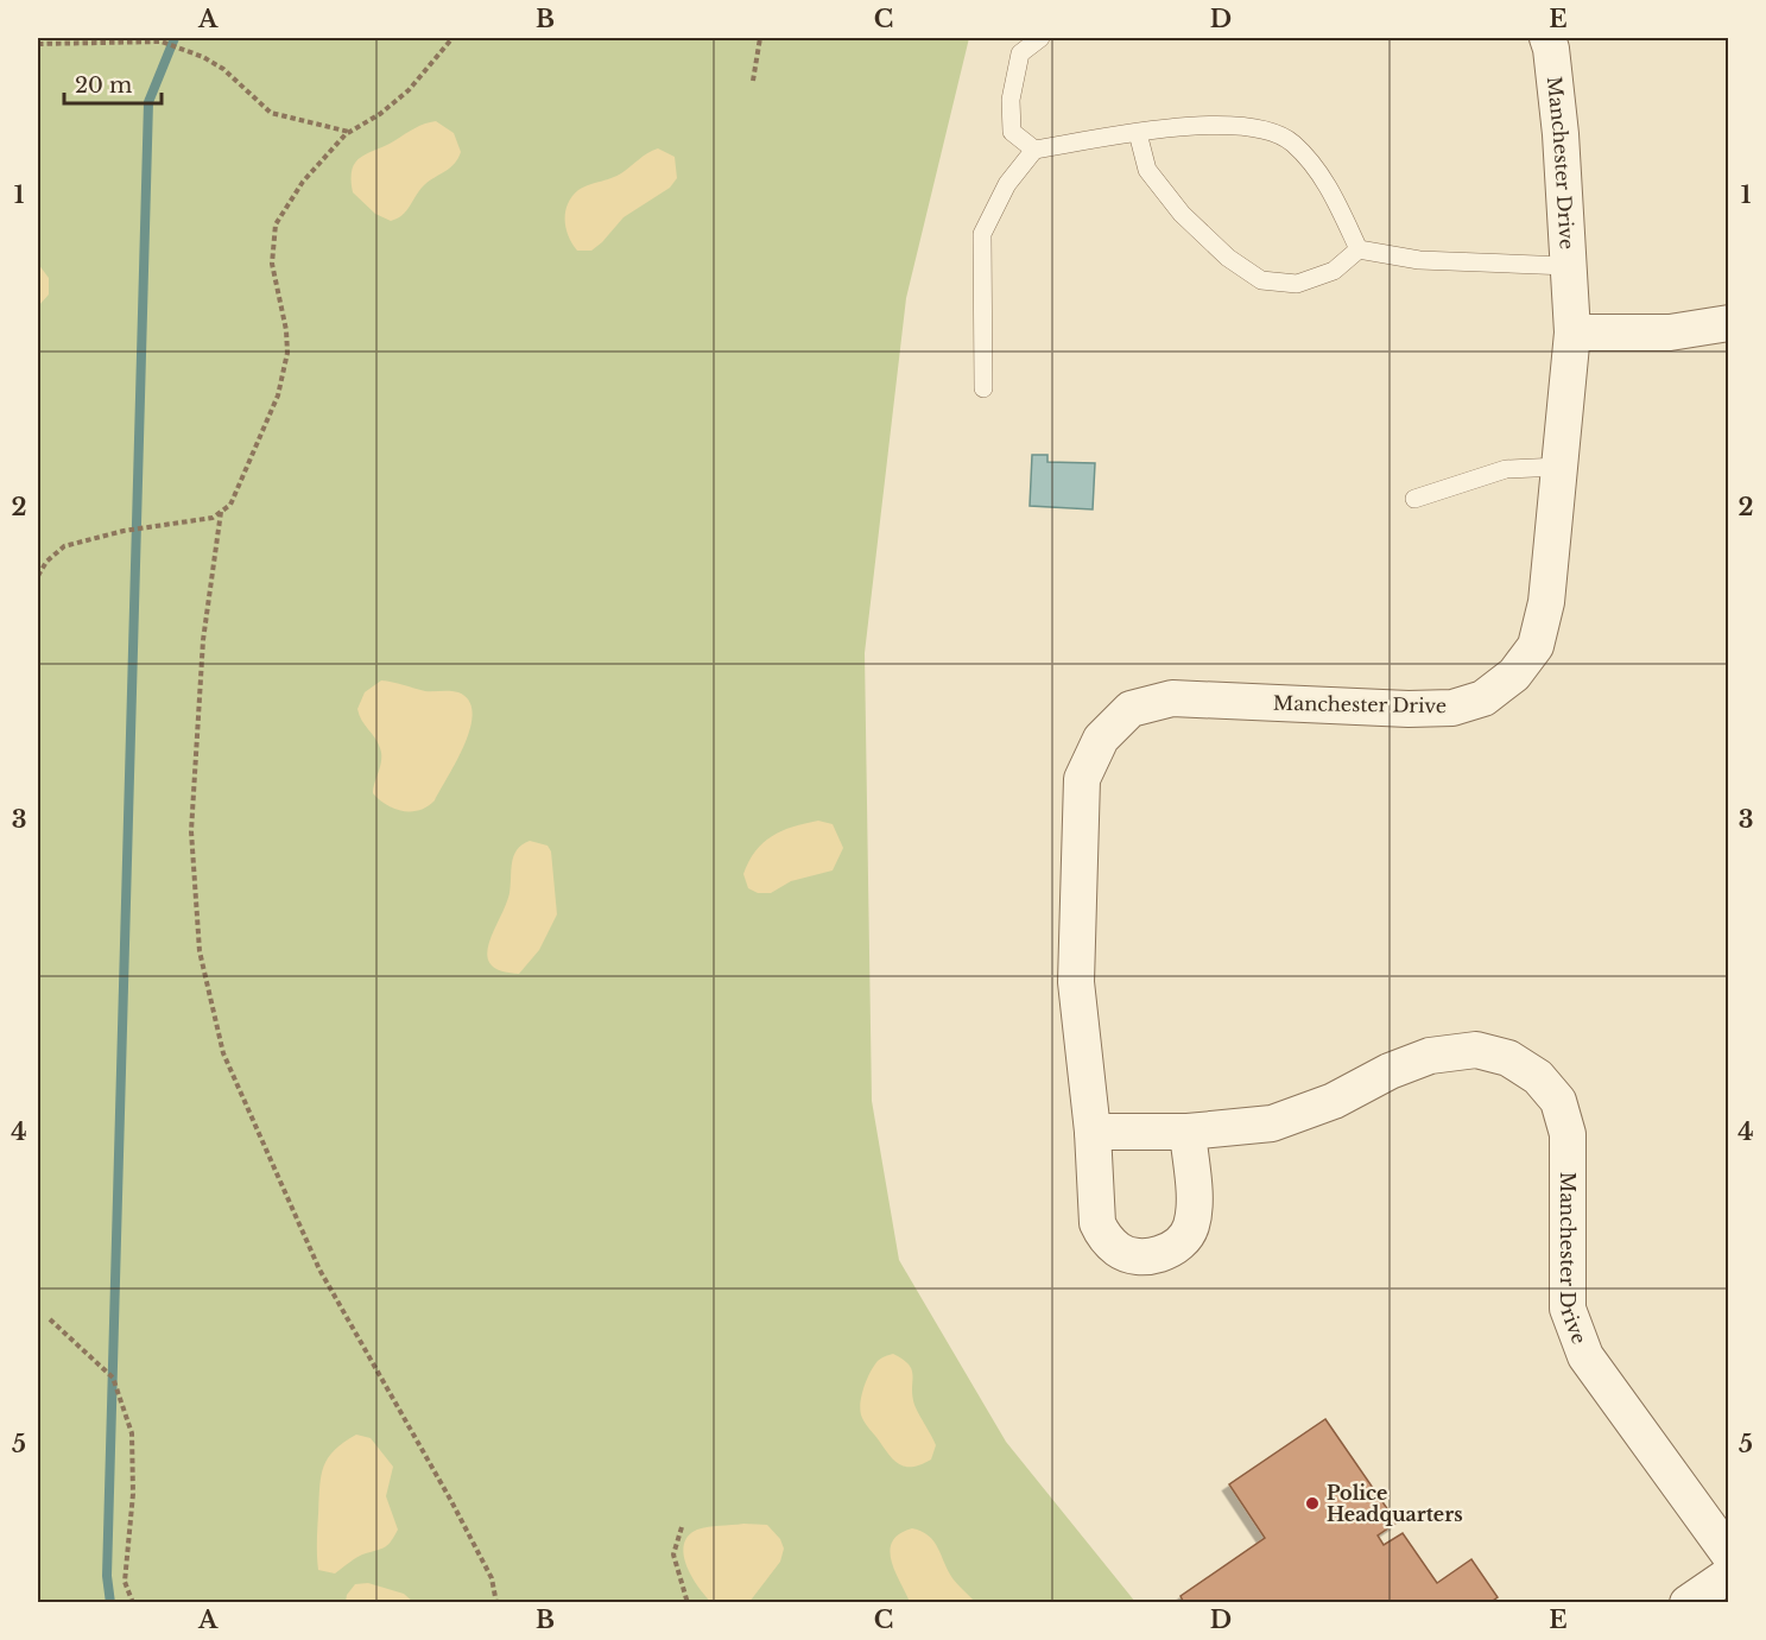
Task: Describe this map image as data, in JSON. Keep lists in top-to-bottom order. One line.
{"streets":{"street":["Manchester Drive"]},"places":["Police Headquarters"],"scale_bar":"20 m","grid":{"columns":["A","B","C","D","E"],"rows":["1","2","3","4","5"]}}
